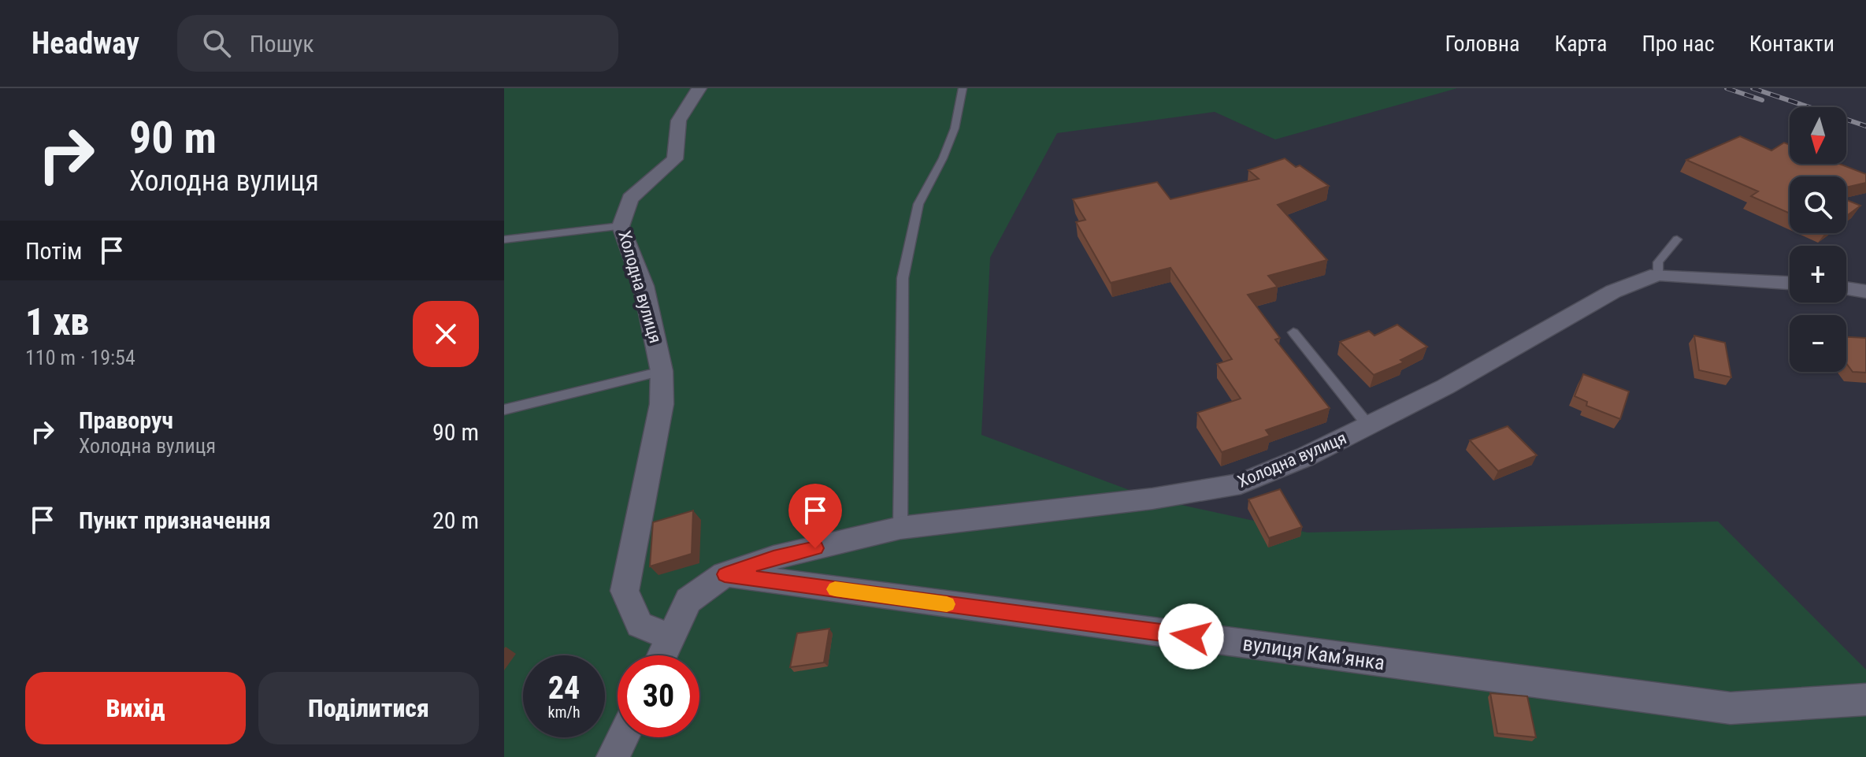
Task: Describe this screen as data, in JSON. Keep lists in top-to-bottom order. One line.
{"streets":{"street":["Холодна вулиця","вулиця Камʼянка"]},"crossings":[["Холодна вулиця","вулиця Камʼянка"]],"north":"bottom","page":{"header":"Headway","search":"Пошук","nav":["Головна","Карта","Про нас","Контакти"],"turn":["90 m","Холодна вулиця"],"map_buttons":["+","−"],"then":"Потім","heading":["1 хв","110 m · 19:54"],"list":[{"name":"Праворуч","note":"Холодна вулиця","value":"90 m"},{"name":"Пункт призначення","value":"20 m"}],"speed":"24 km/h","limit":"30","buttons":["Вихід","Поділитися"]}}
